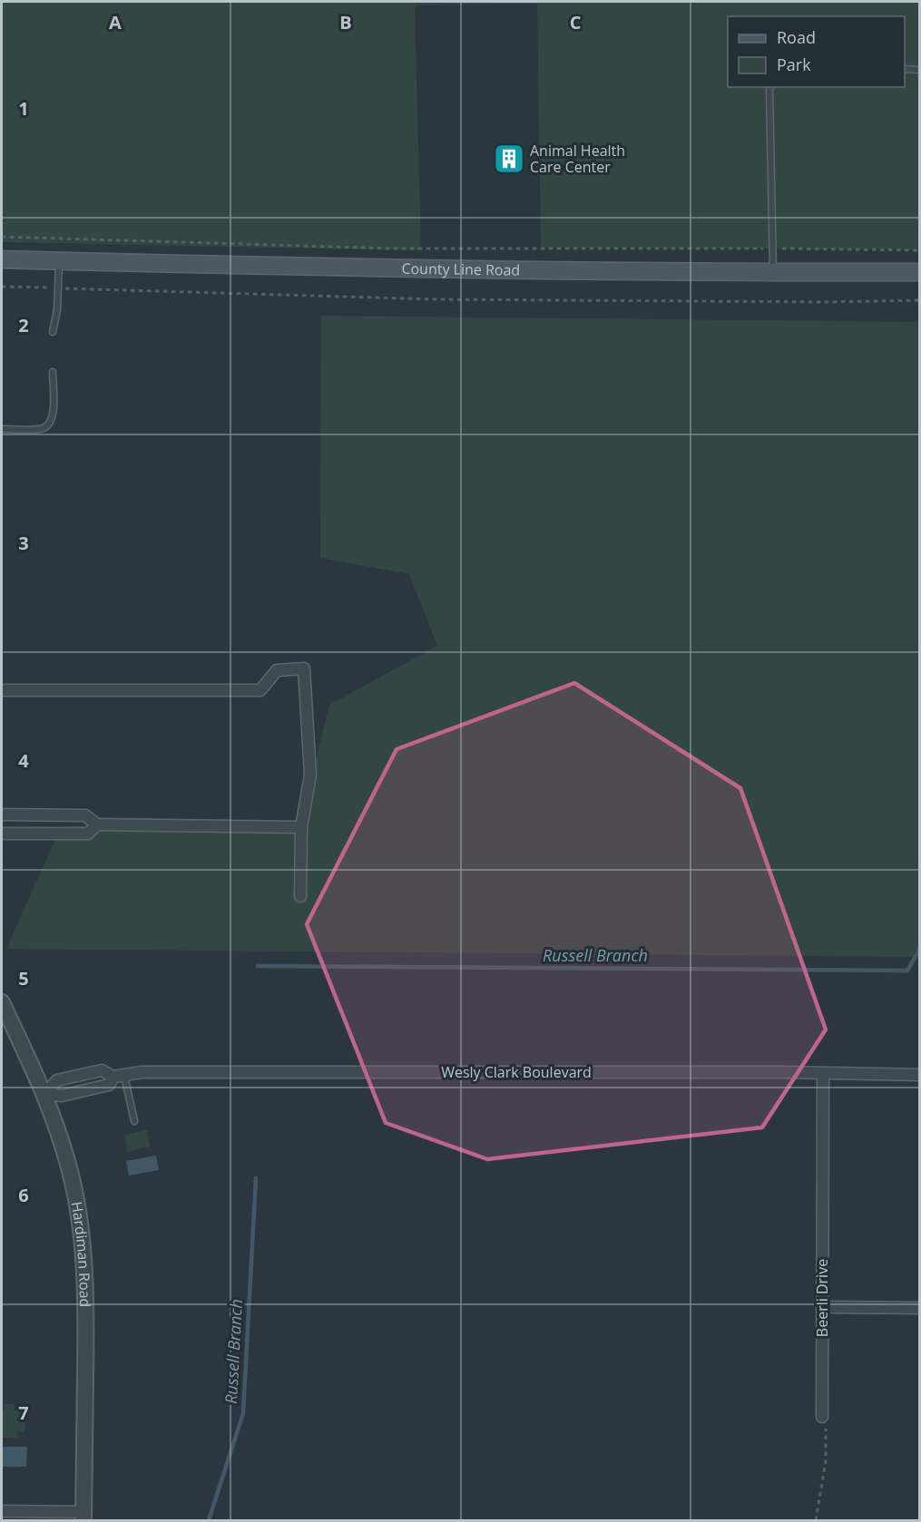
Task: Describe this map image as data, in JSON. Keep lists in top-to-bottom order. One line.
{"streets":{"main road":["County Line Road"],"street":["Wesly Clark Boulevard","Hardiman Road","Beerli Drive"]},"crossings":[["Wesly Clark Boulevard","Hardiman Road"],["Wesly Clark Boulevard","Beerli Drive"]],"water":["Russell Branch"],"places":{"building":["Animal Health Care Center"]},"legend":["Road","Park"],"grid":{"columns":["A","B","C"],"rows":["1","2","3","4","5","6","7"]}}
